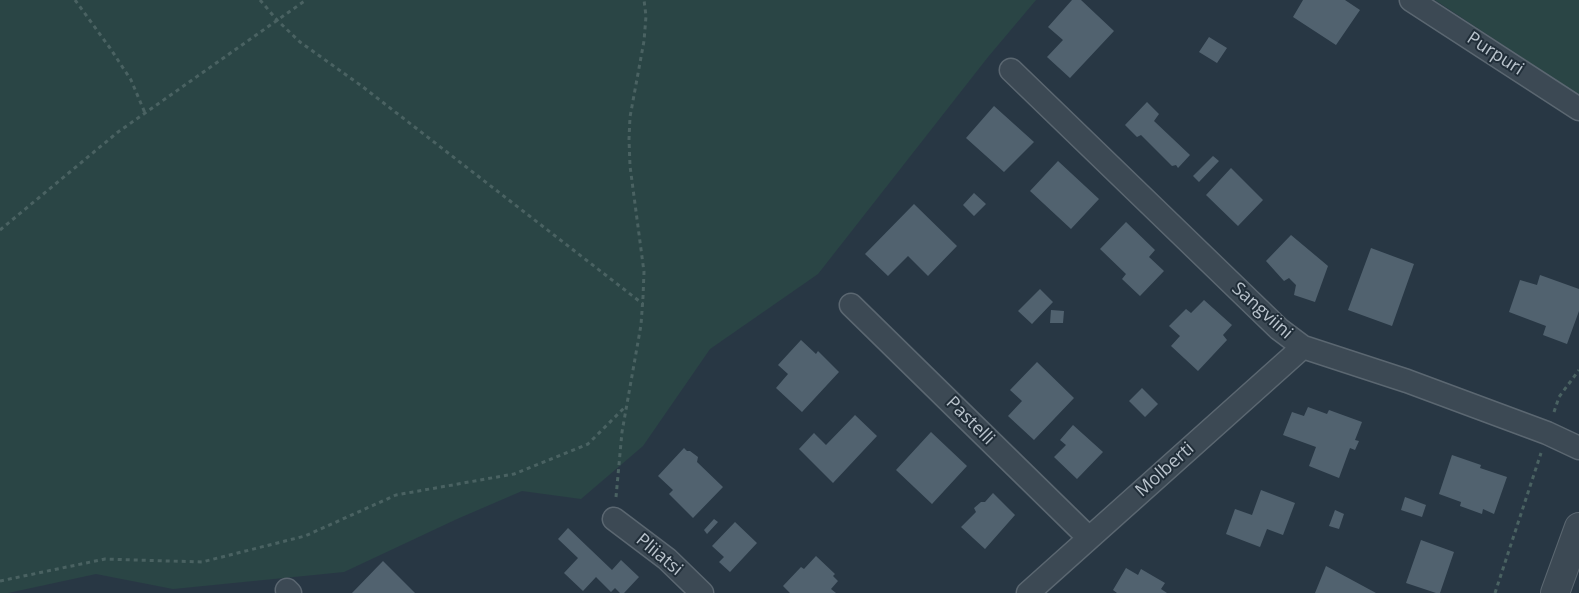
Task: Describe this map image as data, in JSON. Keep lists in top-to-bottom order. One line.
{"streets":{"street":["Purpuri","Sangviini","Pastelli","Molberti","Pliiatsi"]},"crossings":[["Sangviini","Molberti"],["Pastelli","Molberti"]]}
